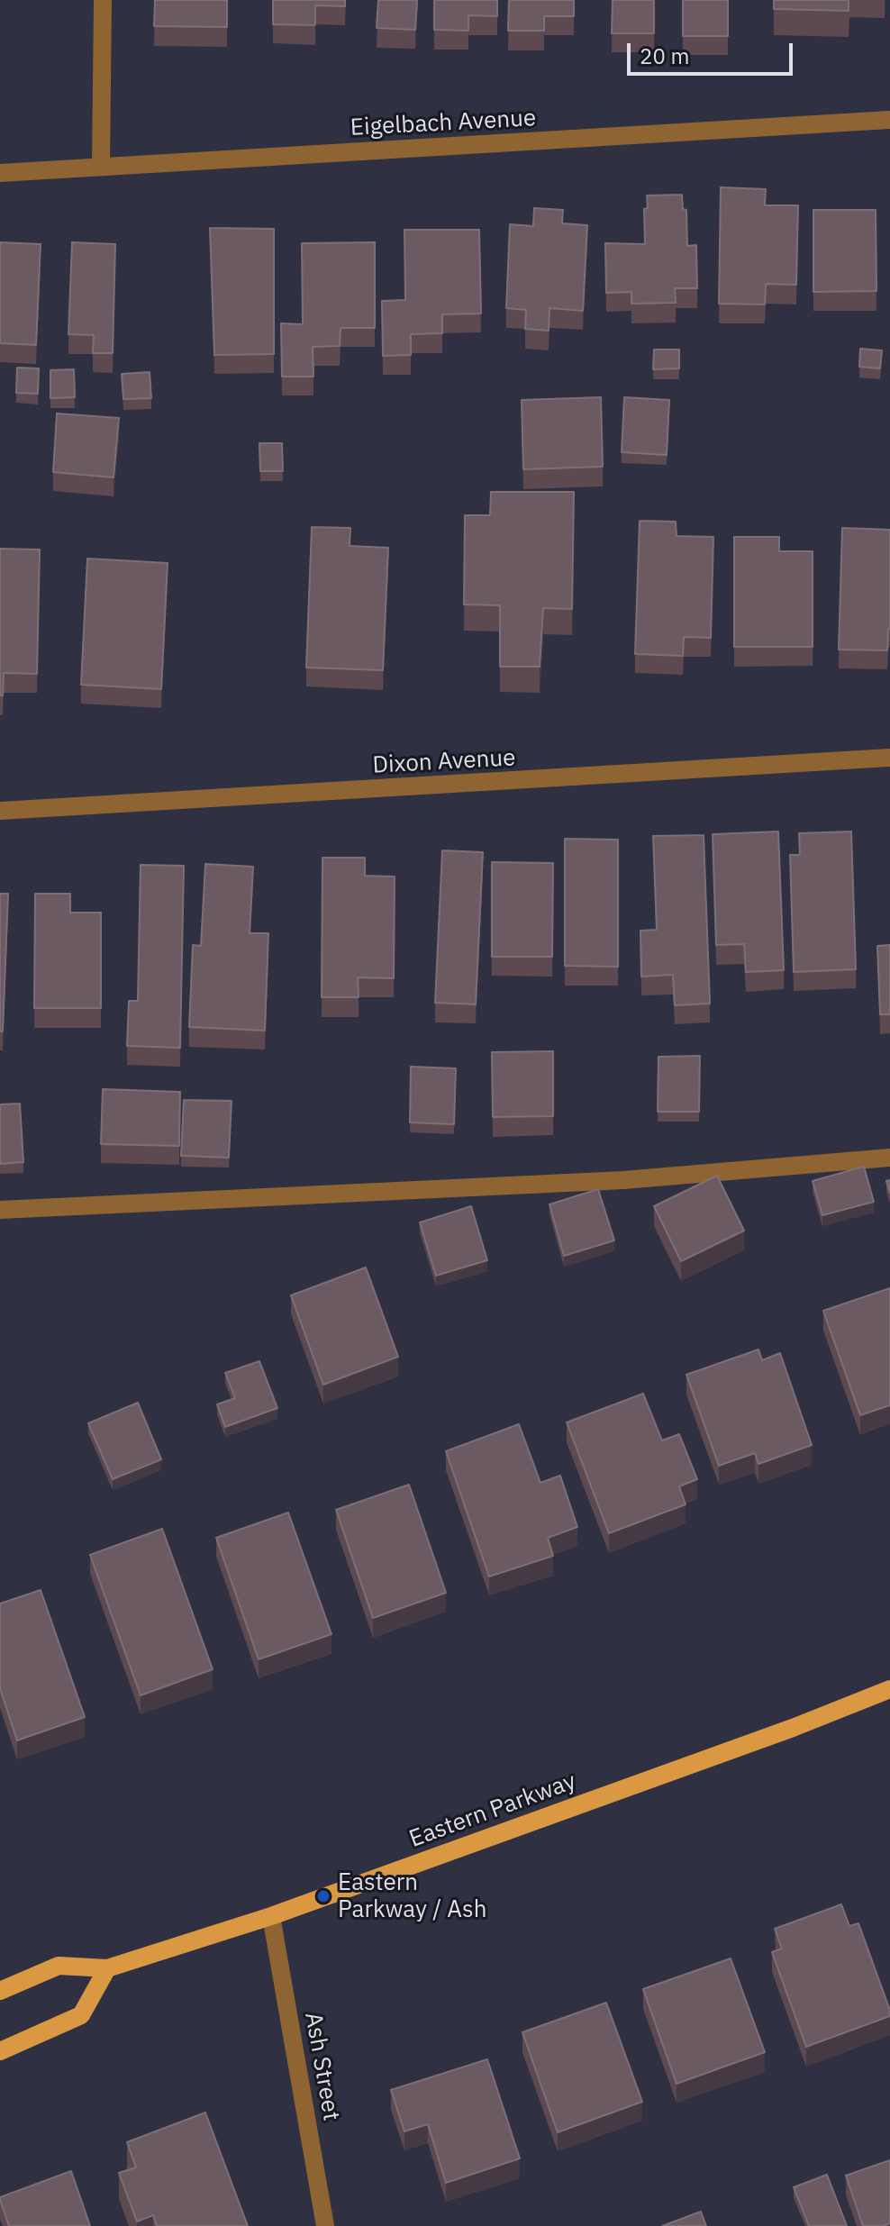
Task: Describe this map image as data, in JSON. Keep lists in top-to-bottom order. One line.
{"streets":{"main road":["Eastern Parkway"],"street":["Eigelbach Avenue","Dixon Avenue","Ash Street"]},"crossings":[["Eastern Parkway","Ash Street"]],"places":["Eastern Parkway / Ash"],"scale_bar":"20 m"}
